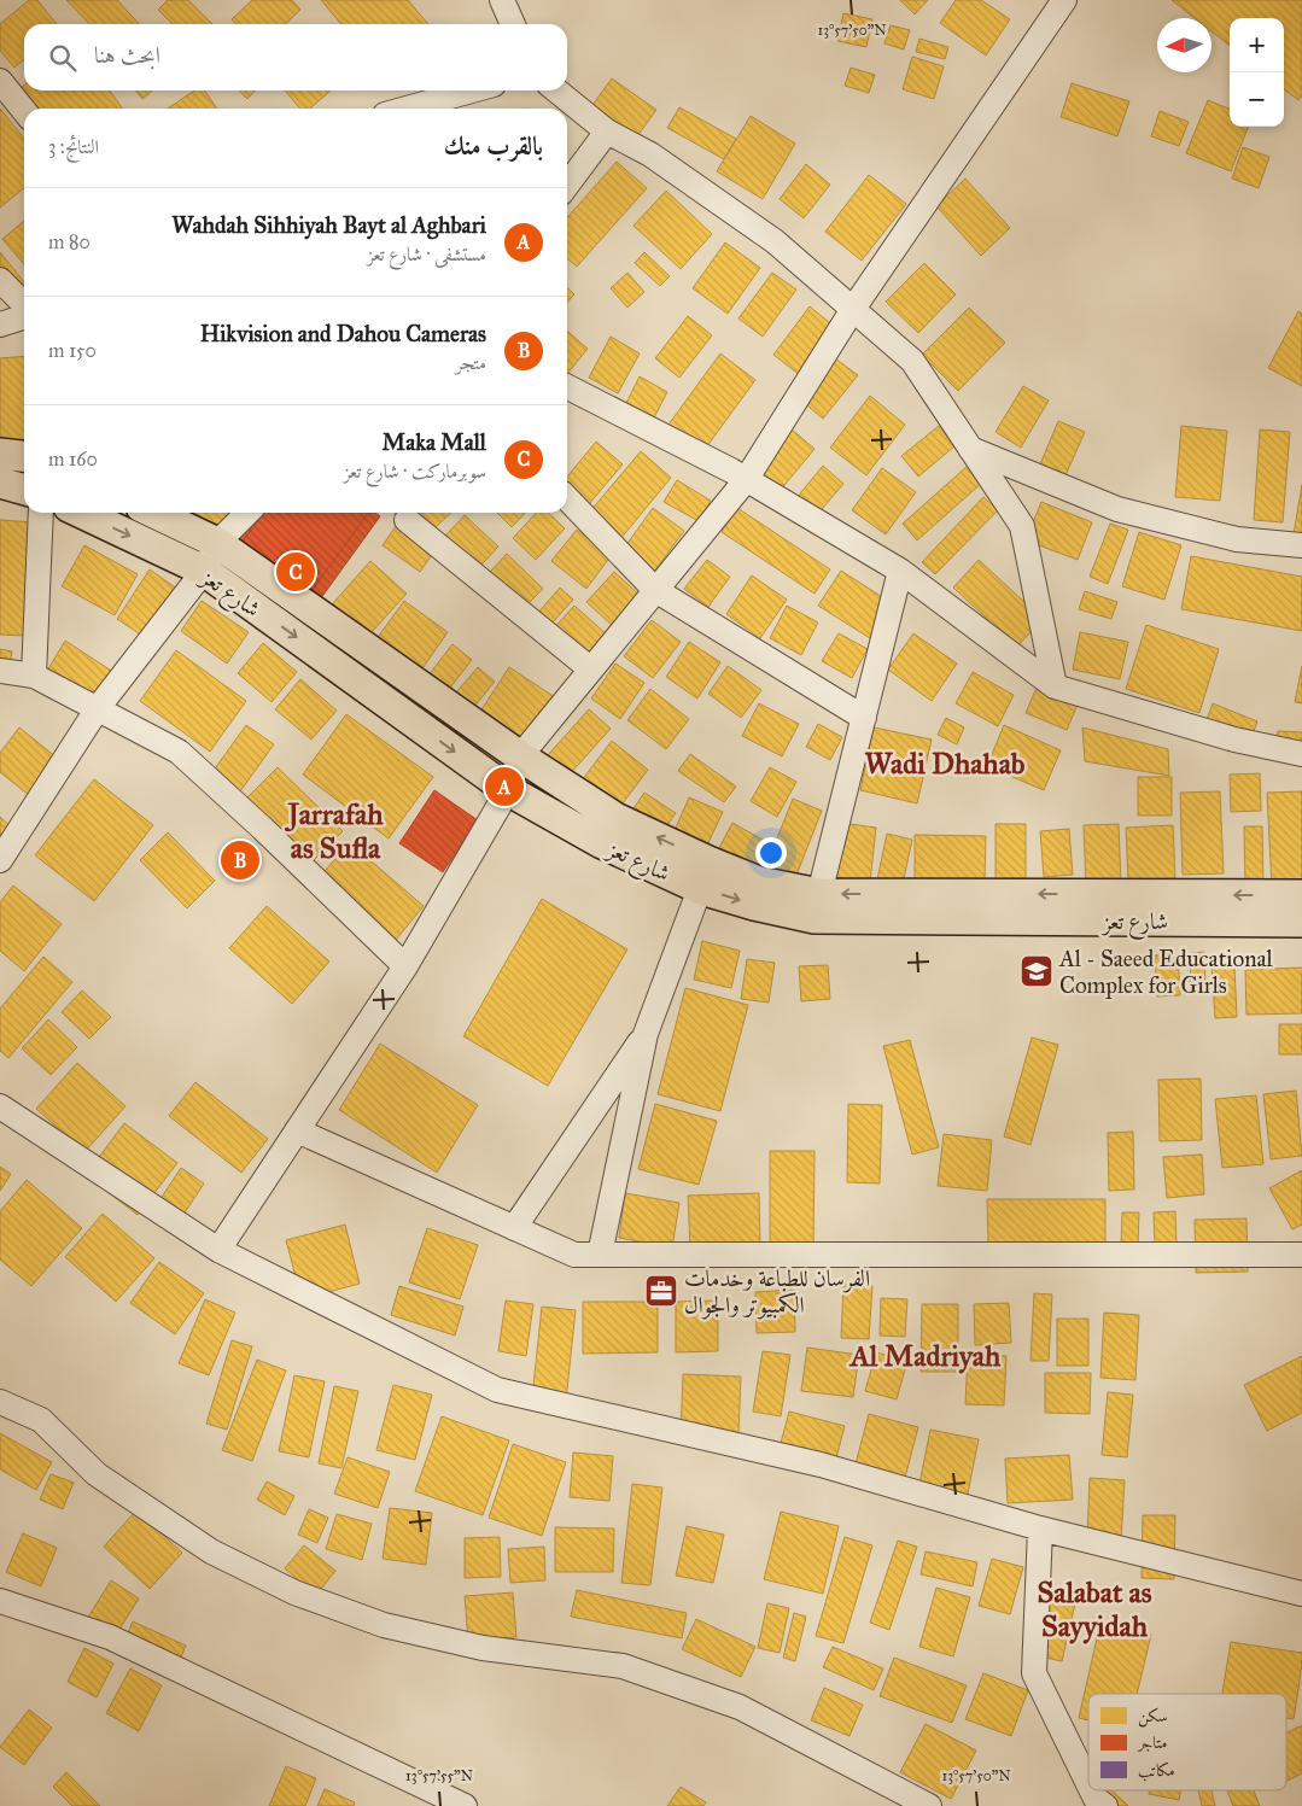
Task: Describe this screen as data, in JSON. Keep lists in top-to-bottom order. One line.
{"streets":{"main road":["شارع تعز"]},"districts":["Wadi Dhahab","Jarrafah as Sufla","Al Madriyah","Salabat as Sayyidah"],"places":{"school or university":["Al - Saeed Educational Complex for Girls"],"office":["الفرسان للطباعة وخدمات الكمبيوتر والجوال"]},"legend":["سكن","متاجر","مكاتب"],"north":"left","page":{"map_buttons":["+","−"],"search":"ابحث هنا","heading":["بالقرب منك","النتائج: 3"],"list":[{"mark":"A","name":"Wahdah Sihhiyah Bayt al Aghbari","note":"مستشفى · شارع تعز","value":"80 m"},{"mark":"B","name":"Hikvision and Dahou Cameras","note":"متجر","value":"150 m"},{"mark":"C","name":"Maka Mall","note":"سوبرماركت · شارع تعز","value":"160 m"}],"pins":["C","A","B"]},"coordinates":["13°57'50\"N","13°57'55\"N"]}
